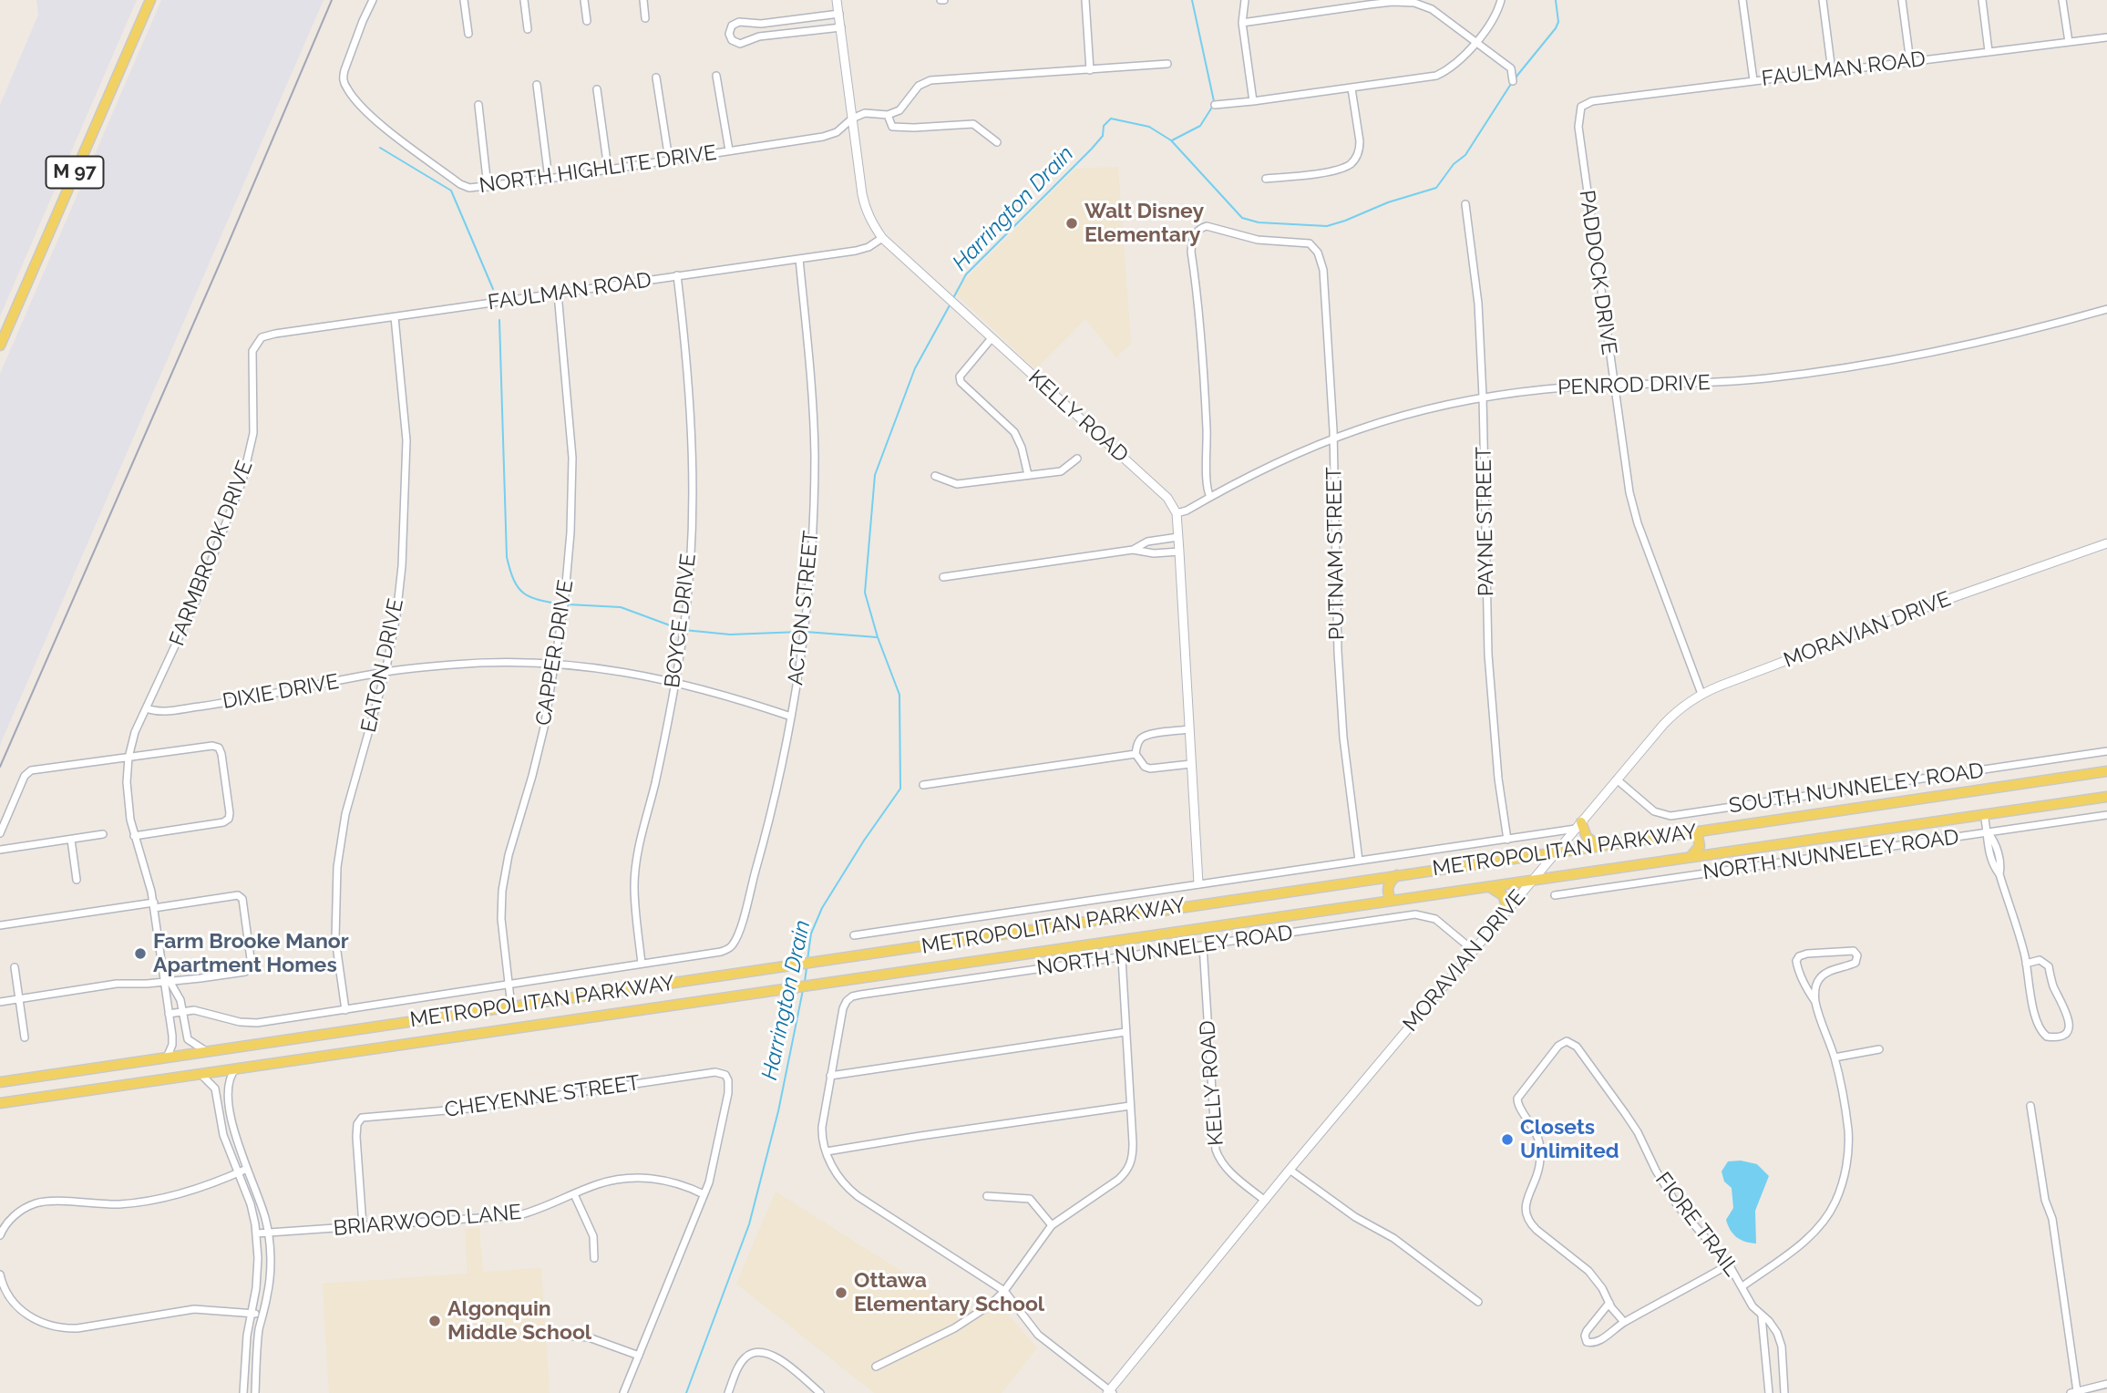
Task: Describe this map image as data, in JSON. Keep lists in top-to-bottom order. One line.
{"streets":{"main road":["M 97","METROPOLITAN PARKWAY"],"street":["FAULMAN ROAD","NORTH HIGHLITE DRIVE","PADDOCK DRIVE","PENROD DRIVE","KELLY ROAD","PAYNE STREET","FARMBROOK DRIVE","PUTNAM STREET","ACTON STREET","BOYCE DRIVE","MORAVIAN DRIVE","CAPPER DRIVE","EATON DRIVE","DIXIE DRIVE","SOUTH NUNNELEY ROAD","NORTH NUNNELEY ROAD","CHEYENNE STREET","BRIARWOOD LANE","FIORE TRAIL"]},"crossings":[["FAULMAN ROAD","PADDOCK DRIVE"],["FAULMAN ROAD","KELLY ROAD"],["FAULMAN ROAD","FARMBROOK DRIVE"],["FAULMAN ROAD","ACTON STREET"],["FAULMAN ROAD","BOYCE DRIVE"],["FAULMAN ROAD","CAPPER DRIVE"],["FAULMAN ROAD","EATON DRIVE"],["NORTH HIGHLITE DRIVE","KELLY ROAD"],["PADDOCK DRIVE","PENROD DRIVE"],["PADDOCK DRIVE","MORAVIAN DRIVE"],["PENROD DRIVE","KELLY ROAD"],["PENROD DRIVE","PAYNE STREET"],["PENROD DRIVE","PUTNAM STREET"],["KELLY ROAD","MORAVIAN DRIVE"],["KELLY ROAD","NORTH NUNNELEY ROAD"],["FARMBROOK DRIVE","DIXIE DRIVE"],["FARMBROOK DRIVE","METROPOLITAN PARKWAY"],["ACTON STREET","BOYCE DRIVE"],["ACTON STREET","DIXIE DRIVE"],["BOYCE DRIVE","DIXIE DRIVE"],["MORAVIAN DRIVE","SOUTH NUNNELEY ROAD"],["MORAVIAN DRIVE","METROPOLITAN PARKWAY"],["MORAVIAN DRIVE","NORTH NUNNELEY ROAD"],["CAPPER DRIVE","DIXIE DRIVE"],["CAPPER DRIVE","METROPOLITAN PARKWAY"],["EATON DRIVE","DIXIE DRIVE"],["CHEYENNE STREET","BRIARWOOD LANE"]],"water":["Harrington Drain"],"places":["Walt Disney Elementary","Farm Brooke Manor Apartment Homes","Closets Unlimited","Ottawa Elementary School","Algonquin Middle School"]}
